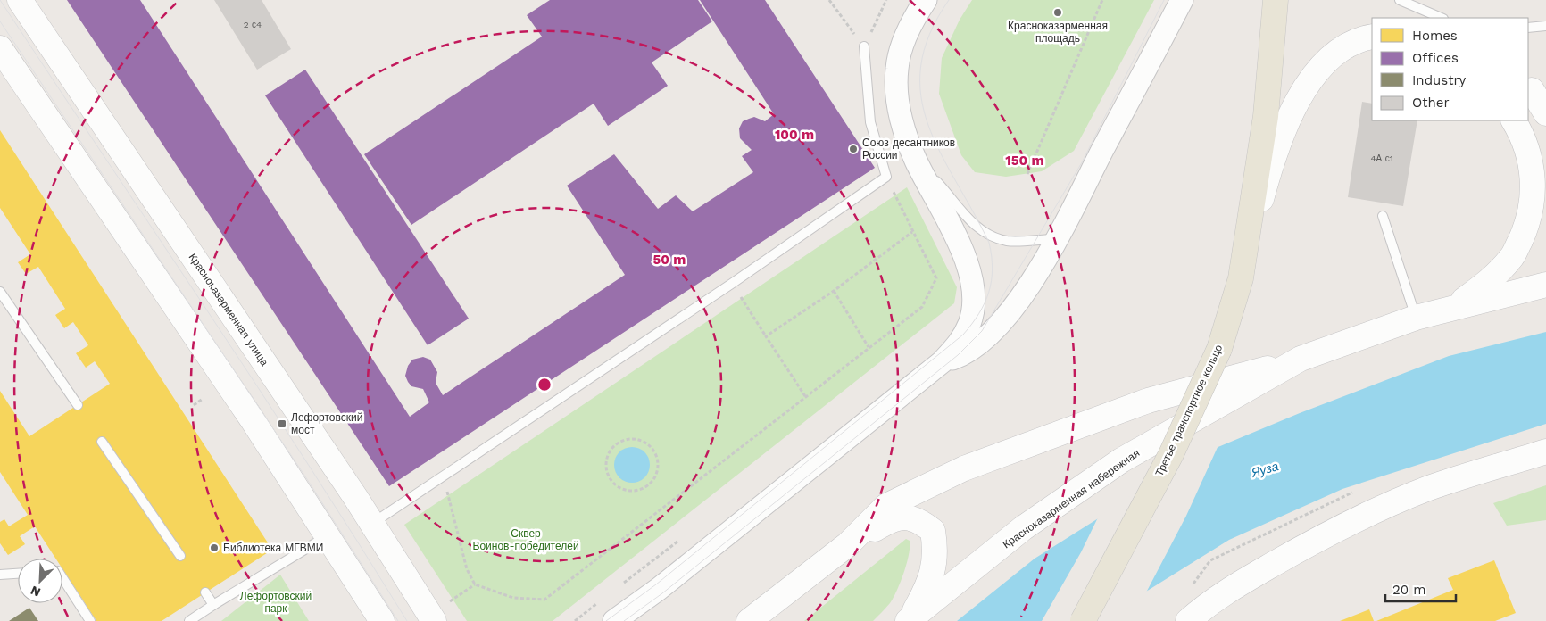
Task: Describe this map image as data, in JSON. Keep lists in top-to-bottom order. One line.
{"streets":{"main road":["Красноказарменная улица","Третье транспортное кольцо","Красноказарменная набережная"]},"water":["Яуза"],"parks":["Сквер Воинов-победителей","Лефортовский парк"],"places":{"other":["Красноказарменная площадь","Союз десантников России","Библиотека МГВМИ"],"transit":["Лефортовский мост"]},"house_numbers":["2 с4","4А с1"],"legend":["Homes","Offices","Industry","Other"],"scale_bar":"20 m","north":"bottom left","rings":["100 m","150 m","50 m"]}
